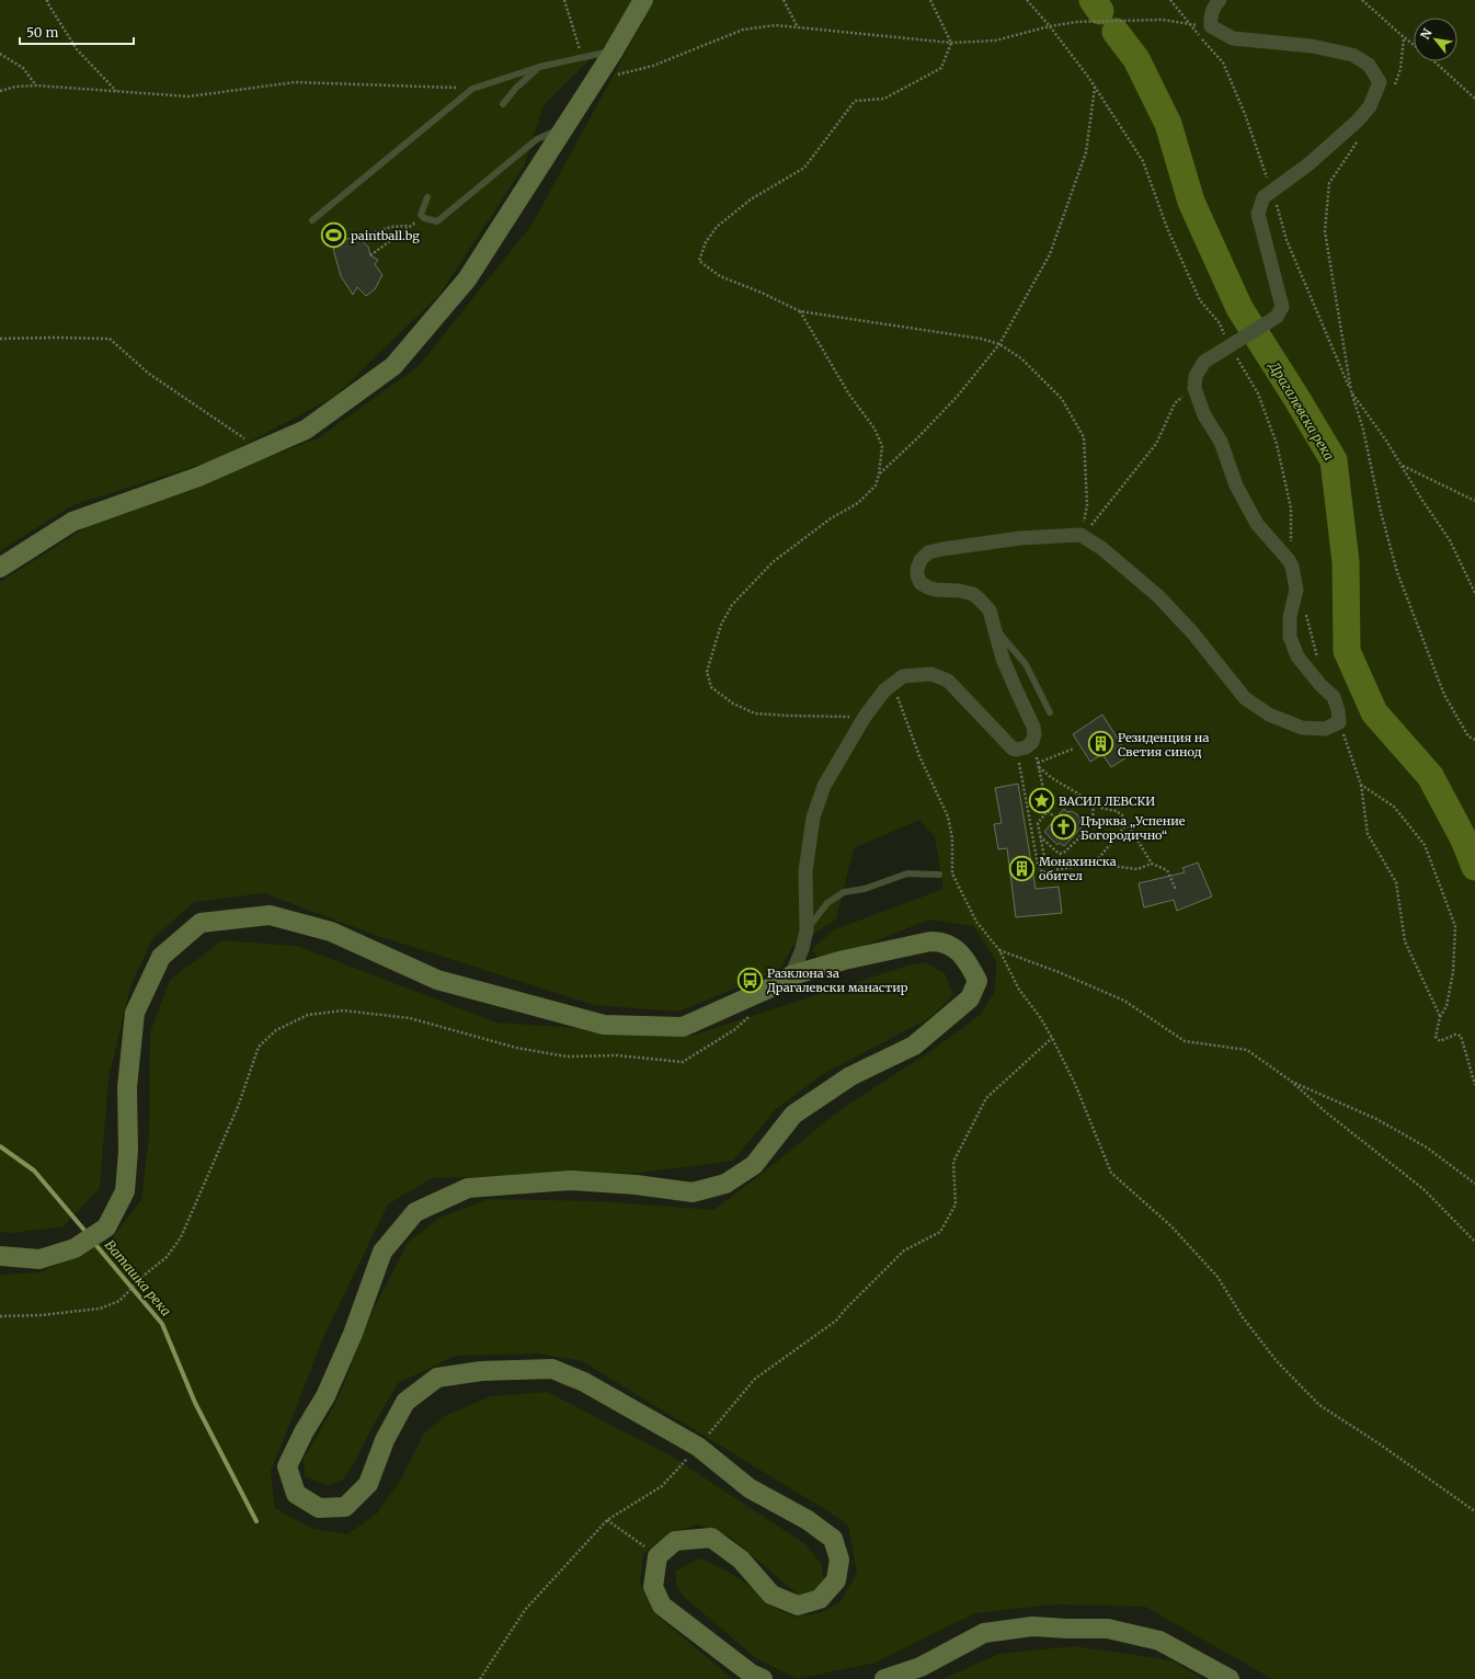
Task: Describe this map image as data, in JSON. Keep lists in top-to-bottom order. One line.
{"water":["Драгалевска река","Ваташка река"],"places":{"sports":["paintball.bg"],"building":["Резиденция на Светия синод","Монахинска обител"],"place":["ВАСИЛ ЛЕВСКИ"],"church":["Църква „Успение Богородично“"],"bus stop":["Разклона за Драгалевски манастир"]},"scale_bar":"50 m","north":"top left"}
